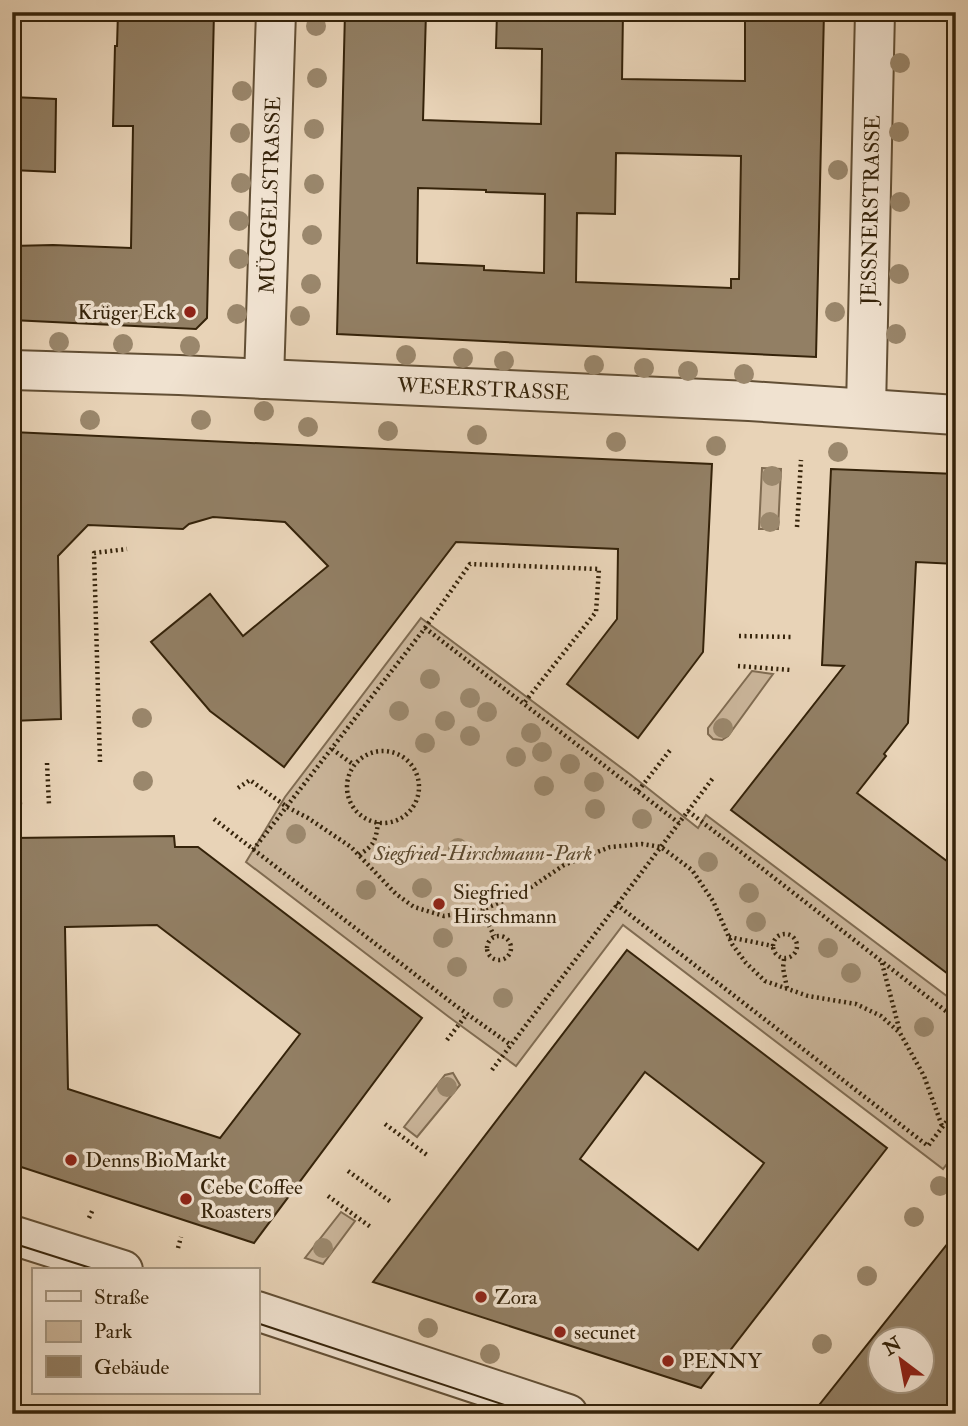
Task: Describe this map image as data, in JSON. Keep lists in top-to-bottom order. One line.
{"streets":{"street":["MÜGGELSTRASSE","JESSNERSTRASSE","WESERSTRASSE"]},"crossings":[["MÜGGELSTRASSE","WESERSTRASSE"],["JESSNERSTRASSE","WESERSTRASSE"]],"parks":["Siegfried-Hirschmann-Park"],"places":["Krüger Eck","Siegfried Hirschmann","Denns BioMarkt","Cebe Coffee Roasters","Zora","secunet","PENNY"],"legend":["Straße","Park","Gebäude"],"north":"top left"}
